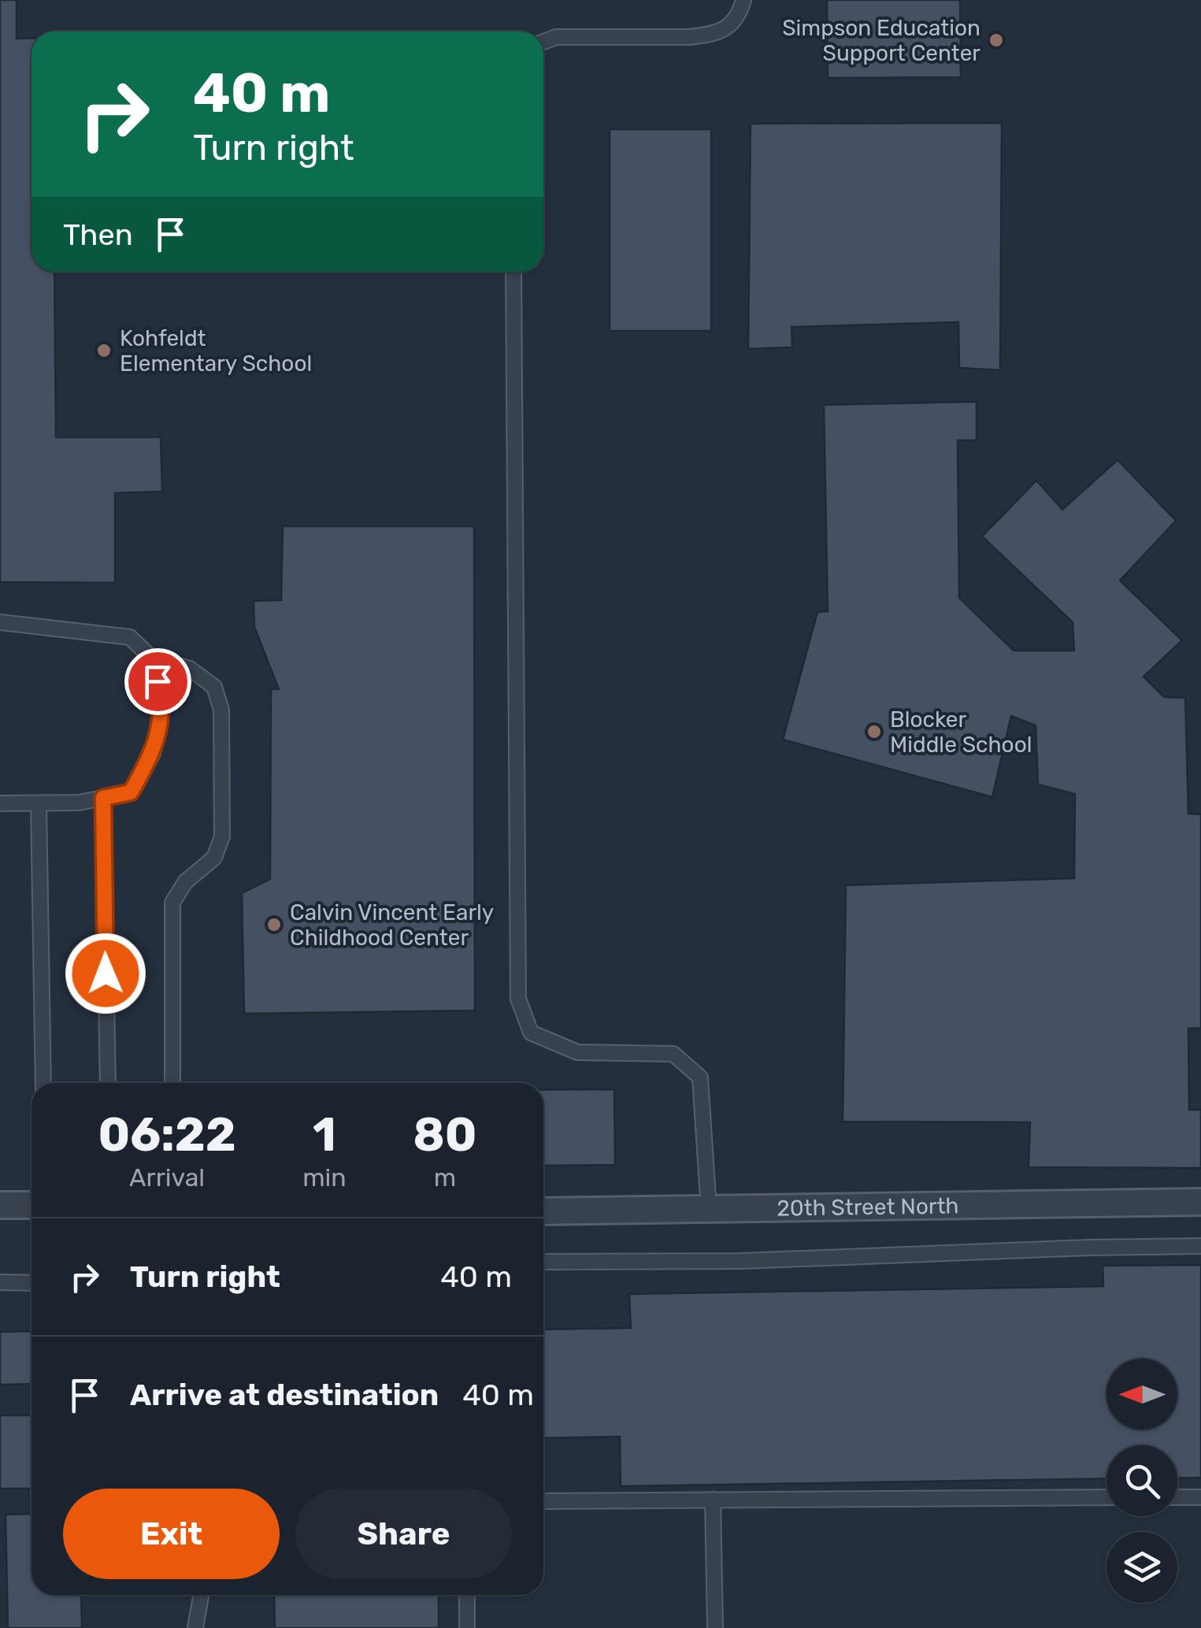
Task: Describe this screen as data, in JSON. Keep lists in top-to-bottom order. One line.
{"streets":{"street":["20th Street North"]},"places":["Simpson Education Support Center","Kohfeldt Elementary School","Blocker Middle School","Calvin Vincent Early Childhood Center"],"north":"left","page":{"turn":["40 m","Turn right"],"then":"Then","eta":["06:22","Arrival","1","min","80","m"],"list":[{"name":"Turn right","value":"40 m"},{"name":"Arrive at destination","value":"40 m"}],"buttons":["Exit","Share"]}}
